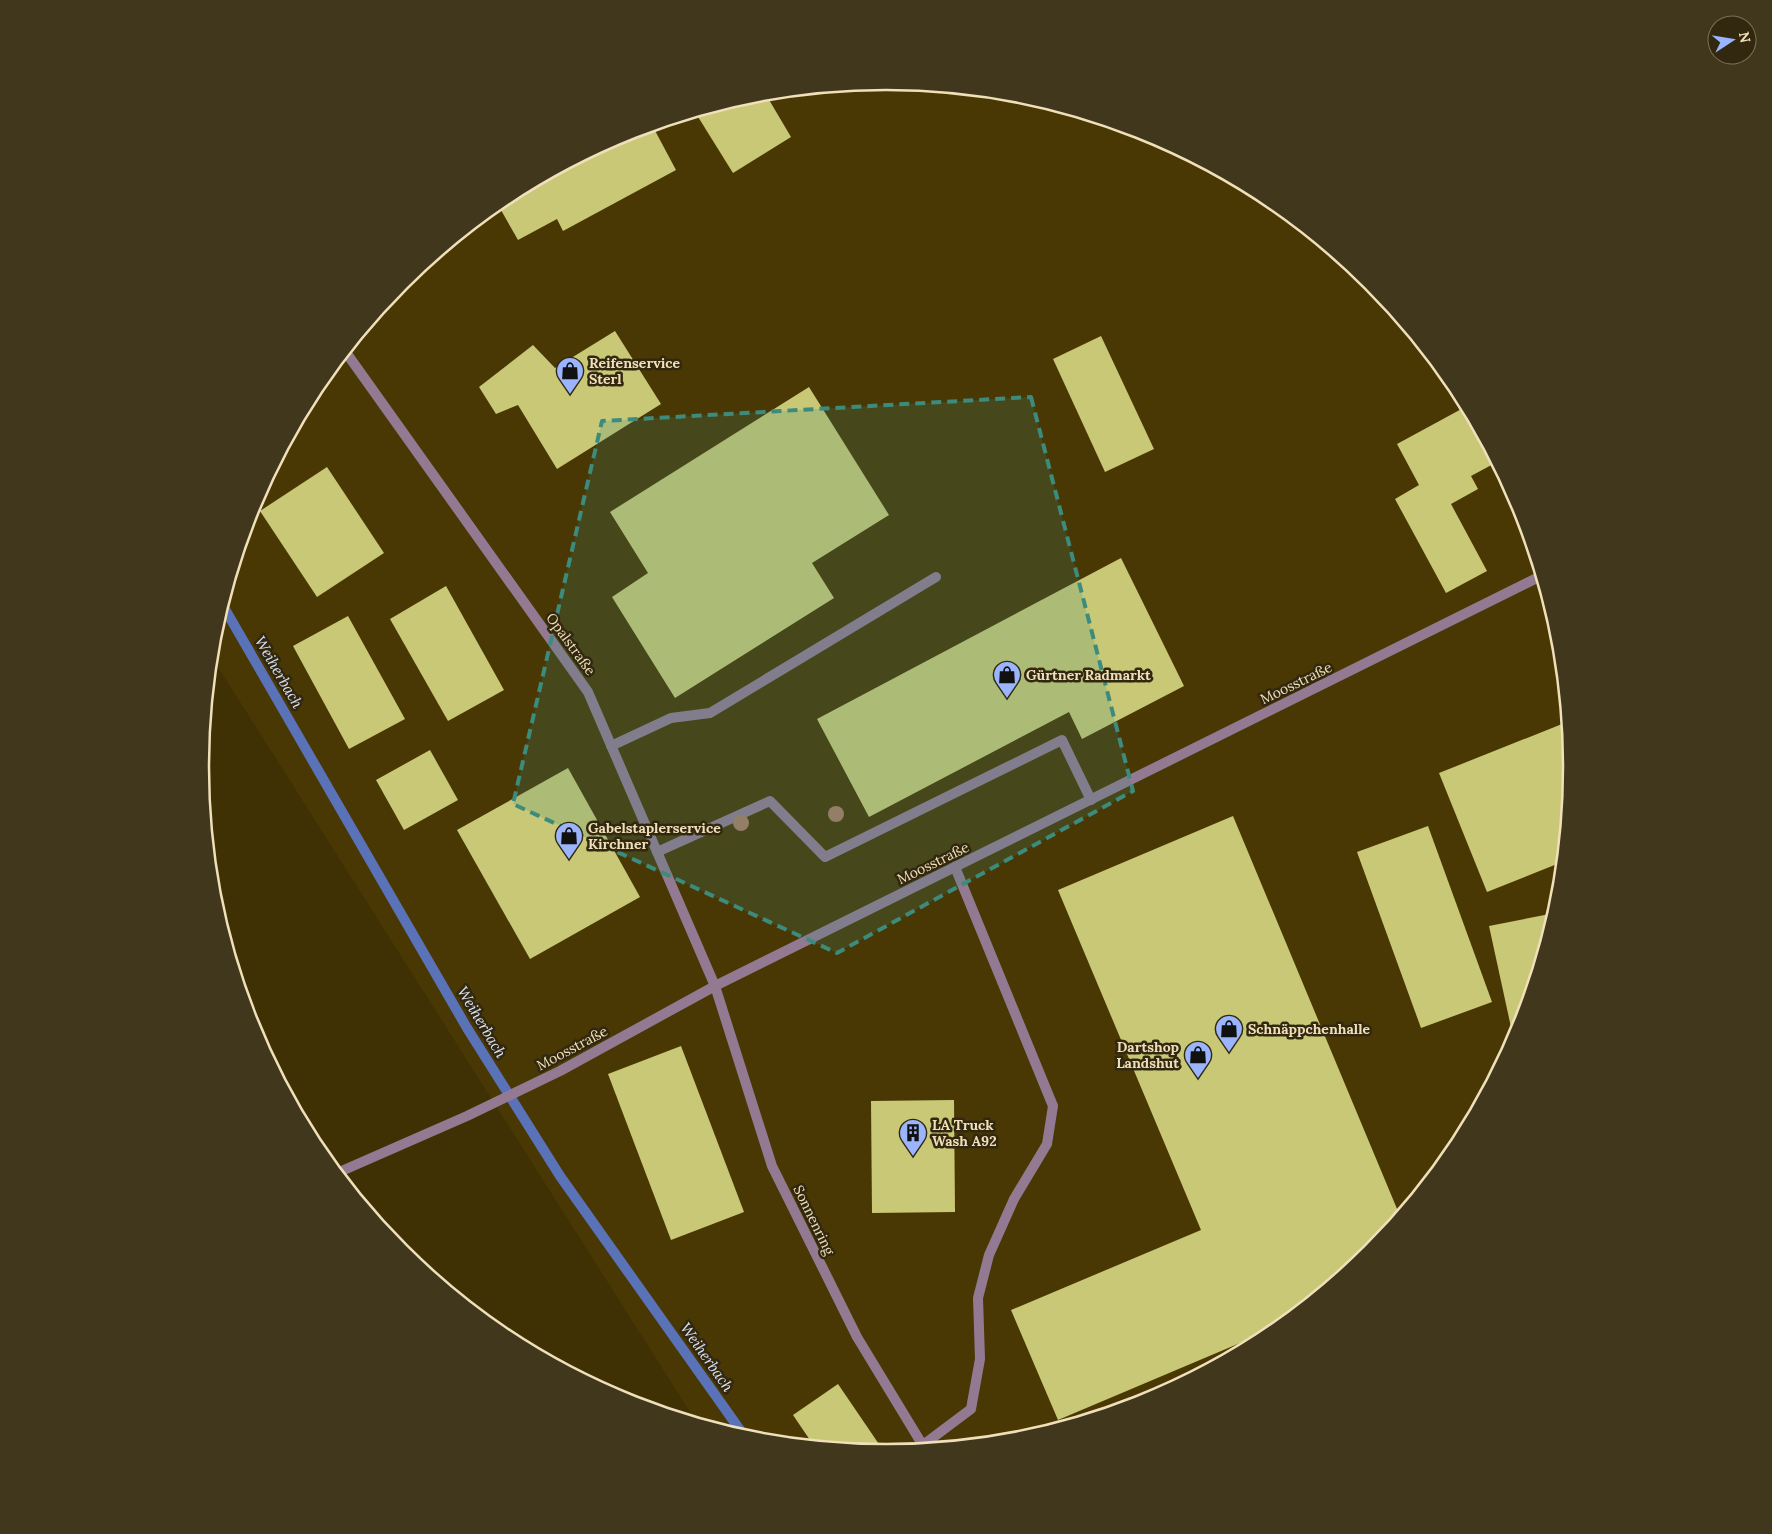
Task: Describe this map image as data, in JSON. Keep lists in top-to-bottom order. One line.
{"streets":{"street":["Opalstraße","Moosstraße","Sonnenring"]},"crossings":[["Opalstraße","Moosstraße"],["Opalstraße","Sonnenring"],["Moosstraße","Sonnenring"]],"water":["Weiherbach"],"places":{"shop":["Reifenservice Sterl","Gürtner Radmarkt","Gabelstaplerservice Kirchner","Schnäppchenhalle","Dartshop Landshut"],"building":["LA Truck Wash A92"]},"north":"right"}
